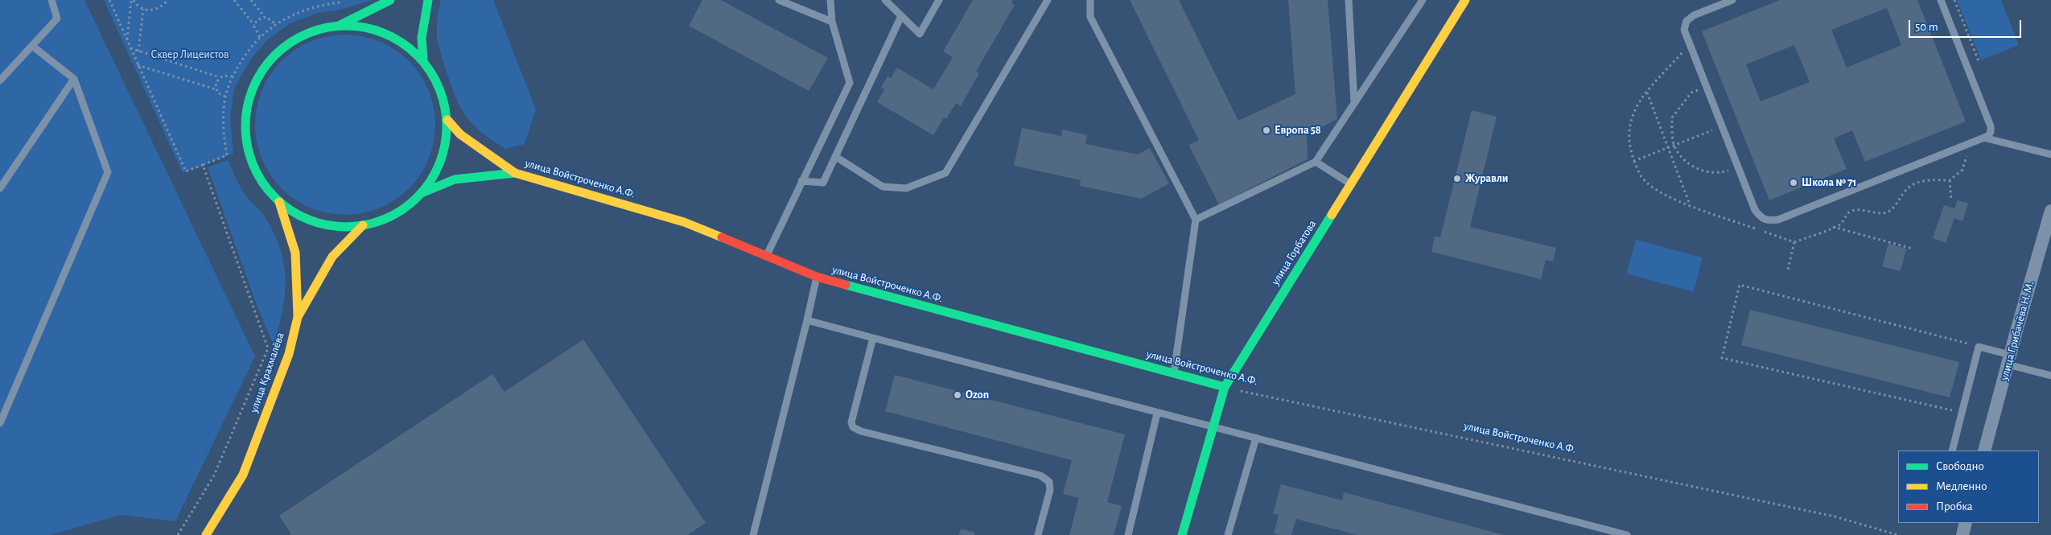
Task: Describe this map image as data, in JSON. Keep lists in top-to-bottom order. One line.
{"streets":{"main road":["улица Войстроченко А.Ф.","улица Горбатова","улица Крахмалёва"],"street":["улица Грибачёва Н. М."]},"crossings":[["улица Войстроченко А.Ф.","улица Горбатова"]],"parks":["Сквер Лицеистов"],"places":["Европа 58","Журавли","Школа № 71","Ozon"],"legend":["Свободно","Медленно","Пробка"],"scale_bar":"50 m"}
